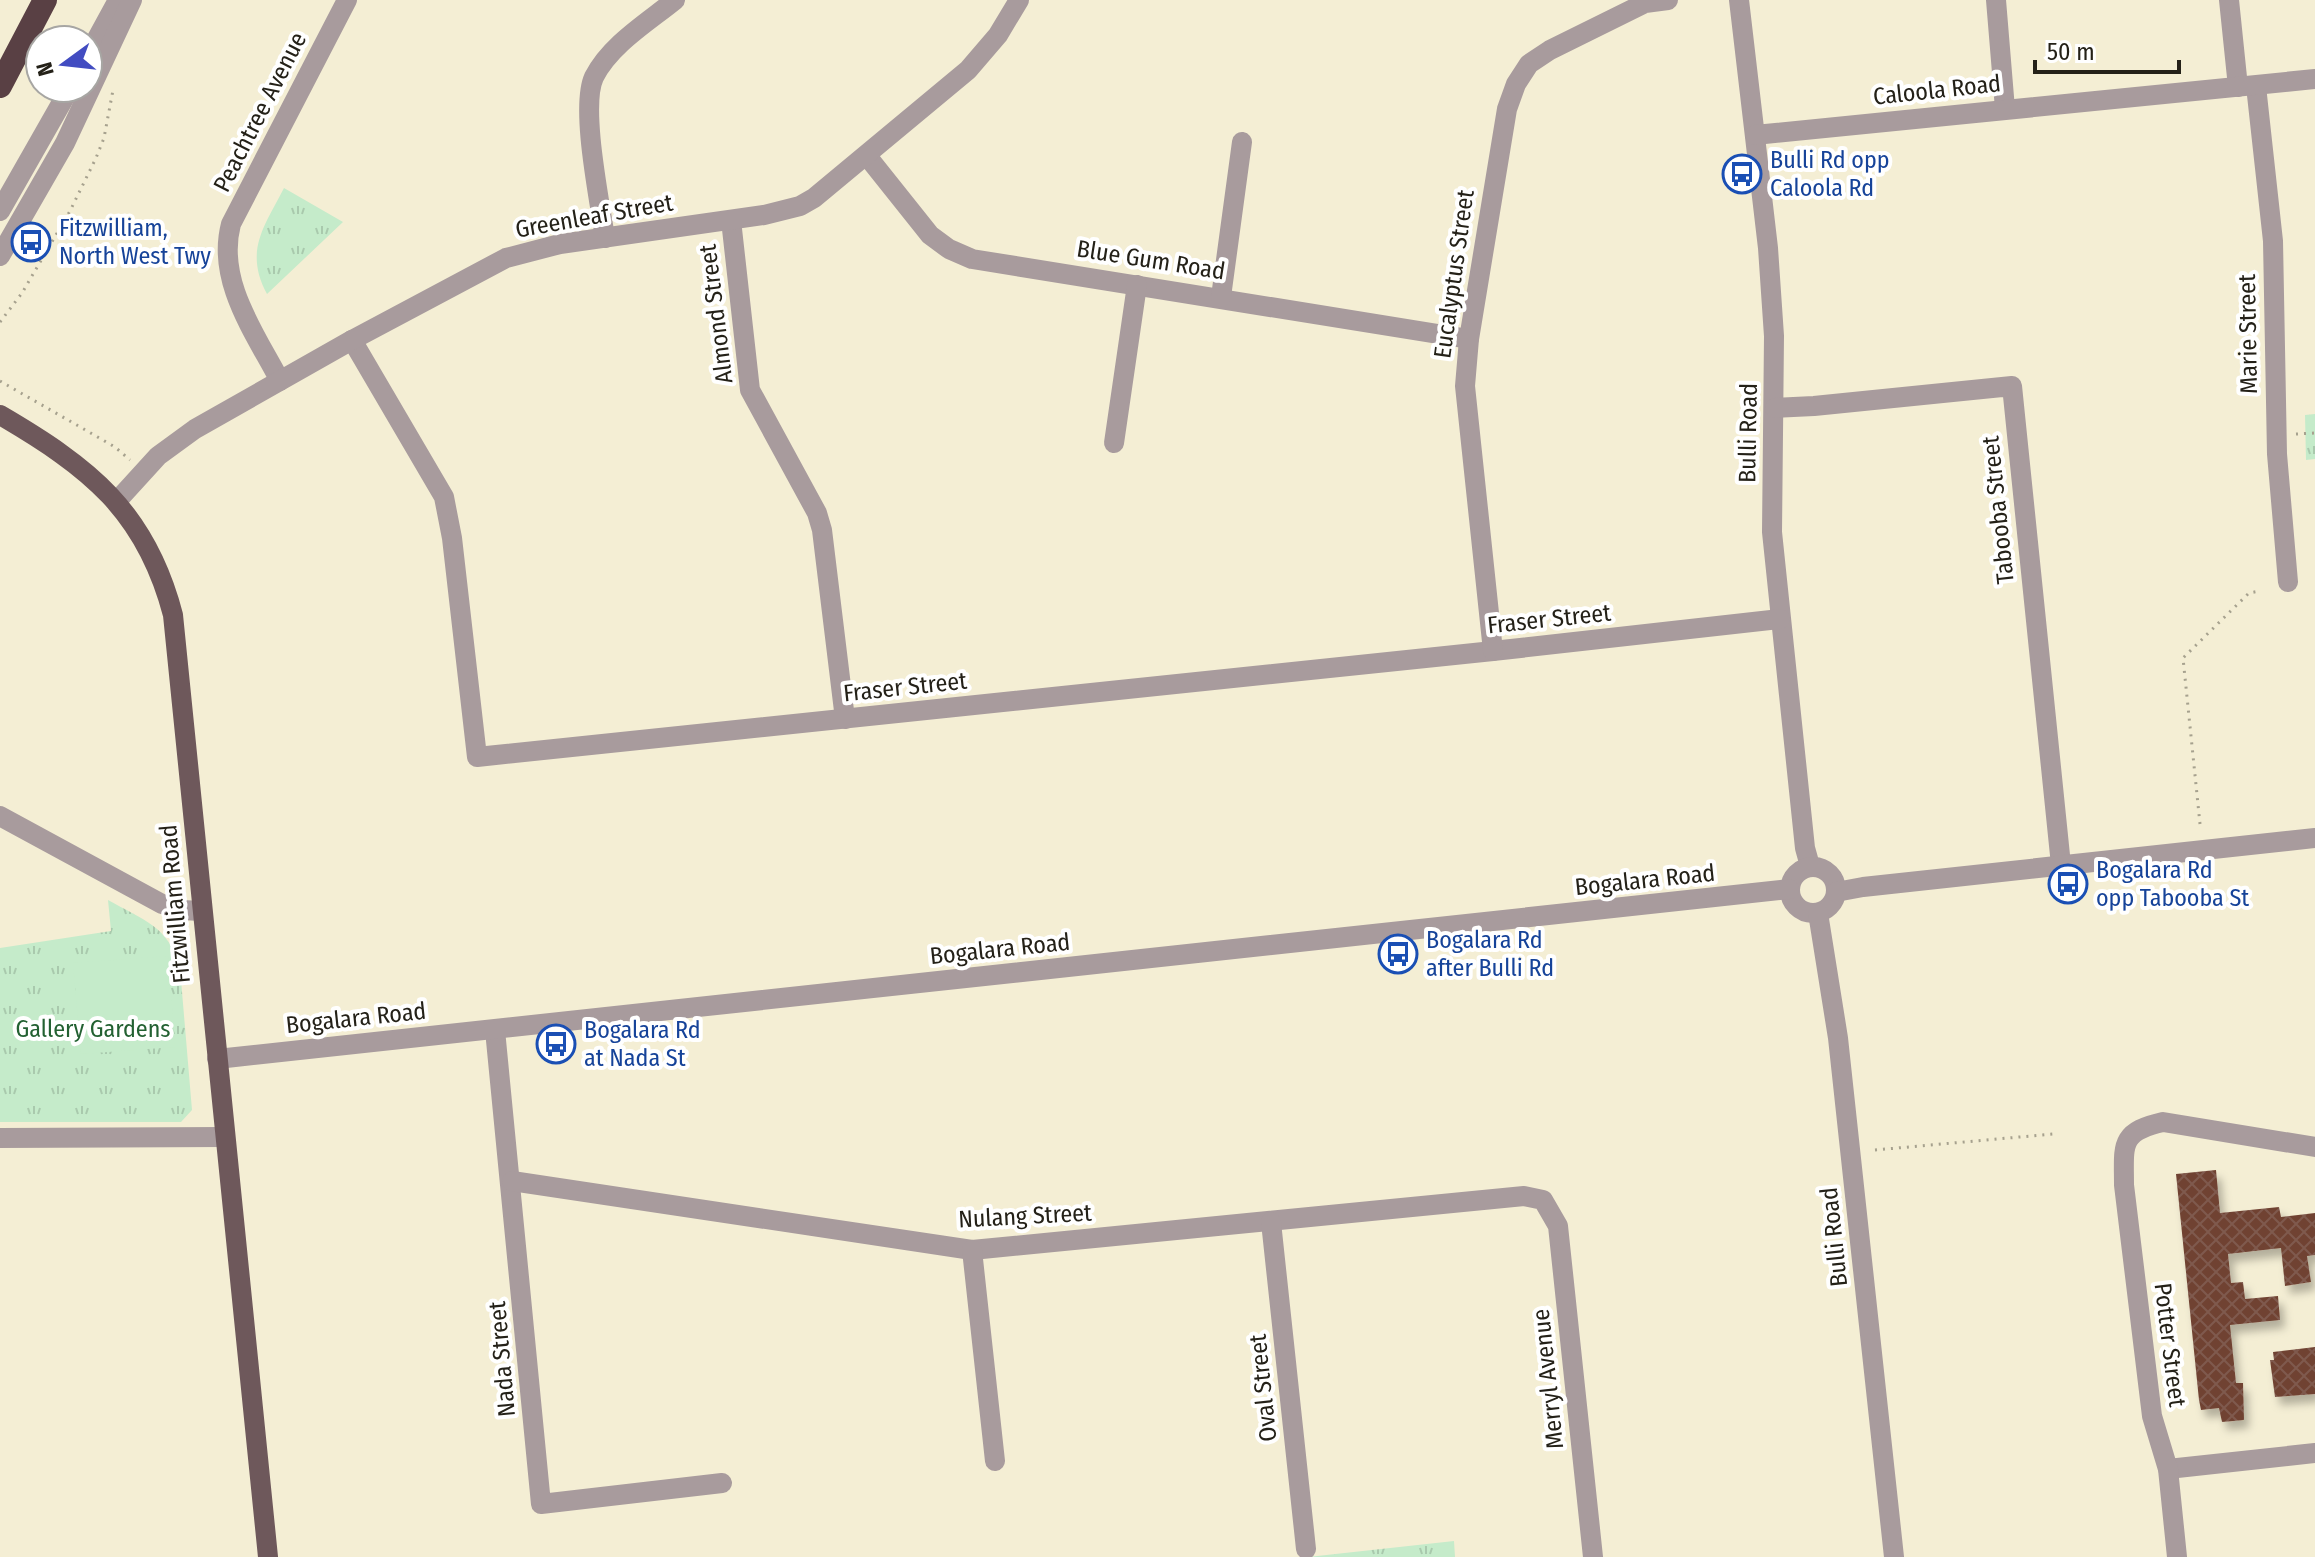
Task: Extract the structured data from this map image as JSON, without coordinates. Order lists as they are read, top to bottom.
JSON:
{
  "streets": {
    "main road": ["Fitzwilliam Road"],
    "street": [
      "Caloola Road",
      "Peachtree Avenue",
      "Greenleaf Street",
      "Blue Gum Road",
      "Eucalyptus Street",
      "Almond Street",
      "Marie Street",
      "Bulli Road",
      "Tabooba Street",
      "Fraser Street",
      "Bogalara Road",
      "Nulang Street",
      "Potter Street",
      "Nada Street",
      "Merryl Avenue",
      "Oval Street"
    ]
  },
  "crossings": [
    ["Caloola Road", "Marie Street"],
    ["Caloola Road", "Bulli Road"],
    ["Peachtree Avenue", "Greenleaf Street"],
    ["Greenleaf Street", "Blue Gum Road"],
    ["Greenleaf Street", "Almond Street"],
    ["Greenleaf Street", "Fraser Street"],
    ["Greenleaf Street", "Fitzwilliam Road"],
    ["Blue Gum Road", "Eucalyptus Street"],
    ["Eucalyptus Street", "Fraser Street"],
    ["Almond Street", "Fraser Street"],
    ["Bulli Road", "Tabooba Street"],
    ["Bulli Road", "Fraser Street"],
    ["Bulli Road", "Bogalara Road"],
    ["Bogalara Road", "Fitzwilliam Road"],
    ["Bogalara Road", "Nada Street"],
    ["Nulang Street", "Nada Street"],
    ["Nulang Street", "Merryl Avenue"],
    ["Nulang Street", "Oval Street"]
  ],
  "parks": ["Gallery Gardens"],
  "places": {
    "bus stop": [
      "Bulli Rd opp Caloola Rd",
      "Fitzwilliam, North West Twy",
      "Bogalara Rd opp Tabooba St",
      "Bogalara Rd after Bulli Rd",
      "Bogalara Rd at Nada St"
    ]
  },
  "scale_bar": "50 m",
  "north": "left"
}
